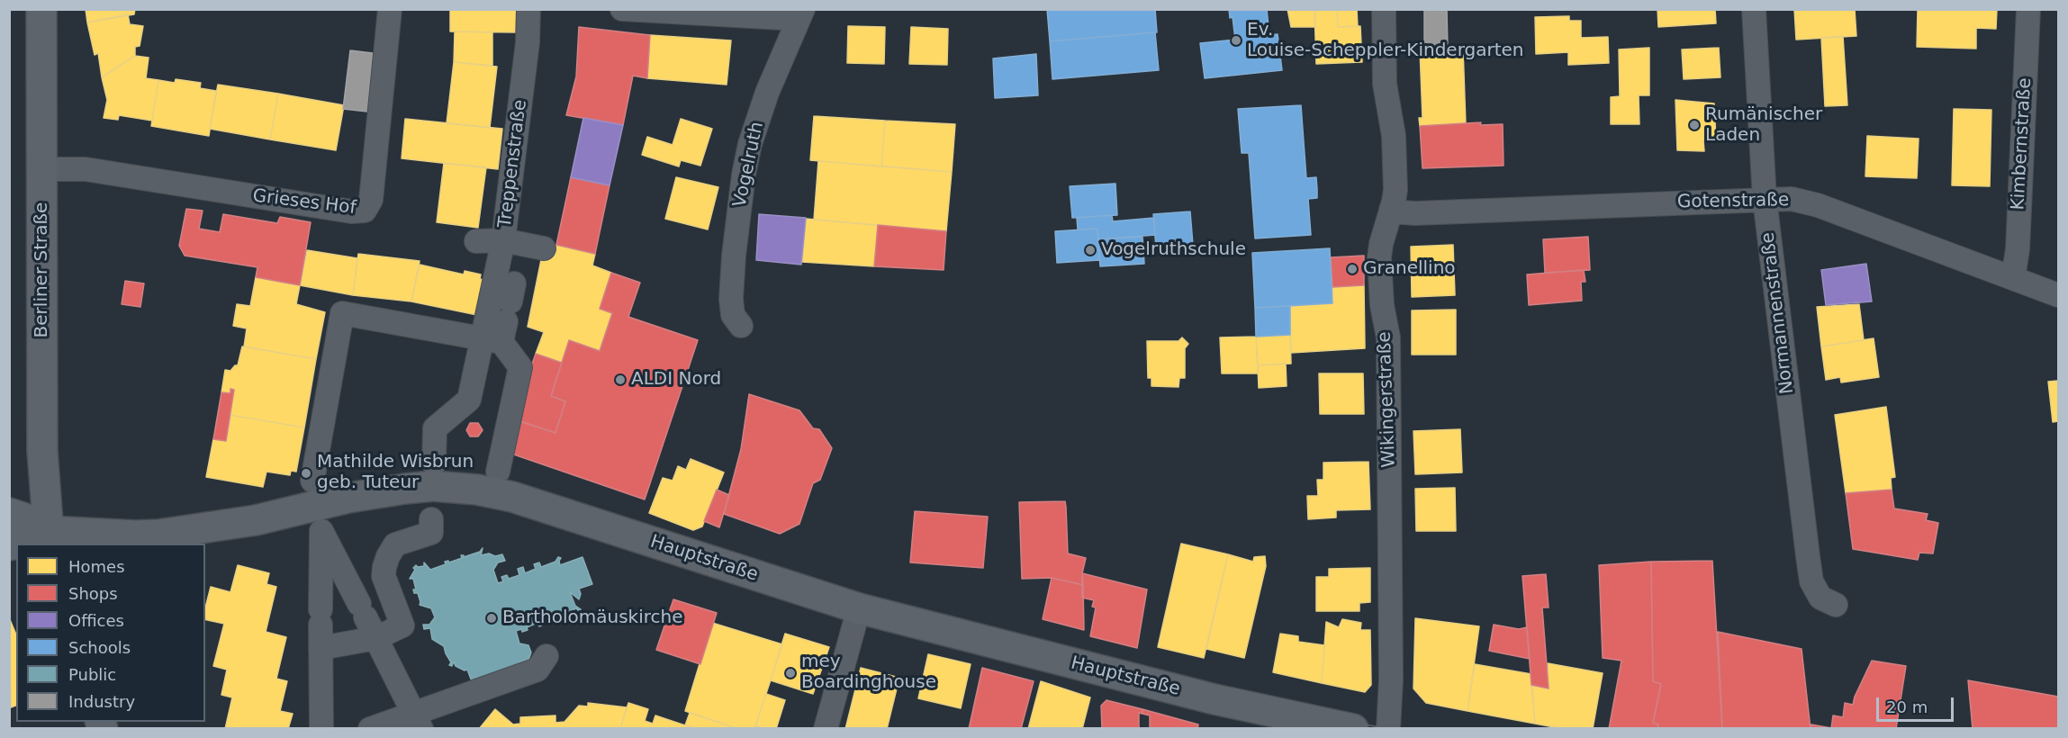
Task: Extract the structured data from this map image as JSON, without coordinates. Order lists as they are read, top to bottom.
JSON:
{
  "streets": {
    "street": [
      "Kimbernstraße",
      "Treppenstraße",
      "Vogelruth",
      "Gotenstraße",
      "Grieses Hof",
      "Berliner Straße",
      "Normannenstraße",
      "Wikingerstraße",
      "Hauptstraße"
    ]
  },
  "crossings": [
    ["Kimbernstraße", "Gotenstraße"],
    ["Gotenstraße", "Normannenstraße"],
    ["Gotenstraße", "Wikingerstraße"],
    ["Grieses Hof", "Berliner Straße"],
    ["Berliner Straße", "Hauptstraße"]
  ],
  "places": [
    "Ev. Louise-Scheppler-Kindergarten",
    "Rumänischer Laden",
    "Vogelruthschule",
    "Granellino",
    "ALDI Nord",
    "Mathilde Wisbrun geb. Tuteur",
    "Bartholomäuskirche",
    "mey Boardinghouse"
  ],
  "legend": [
    "Homes",
    "Shops",
    "Offices",
    "Schools",
    "Public",
    "Industry"
  ],
  "scale_bar": "20 m"
}
